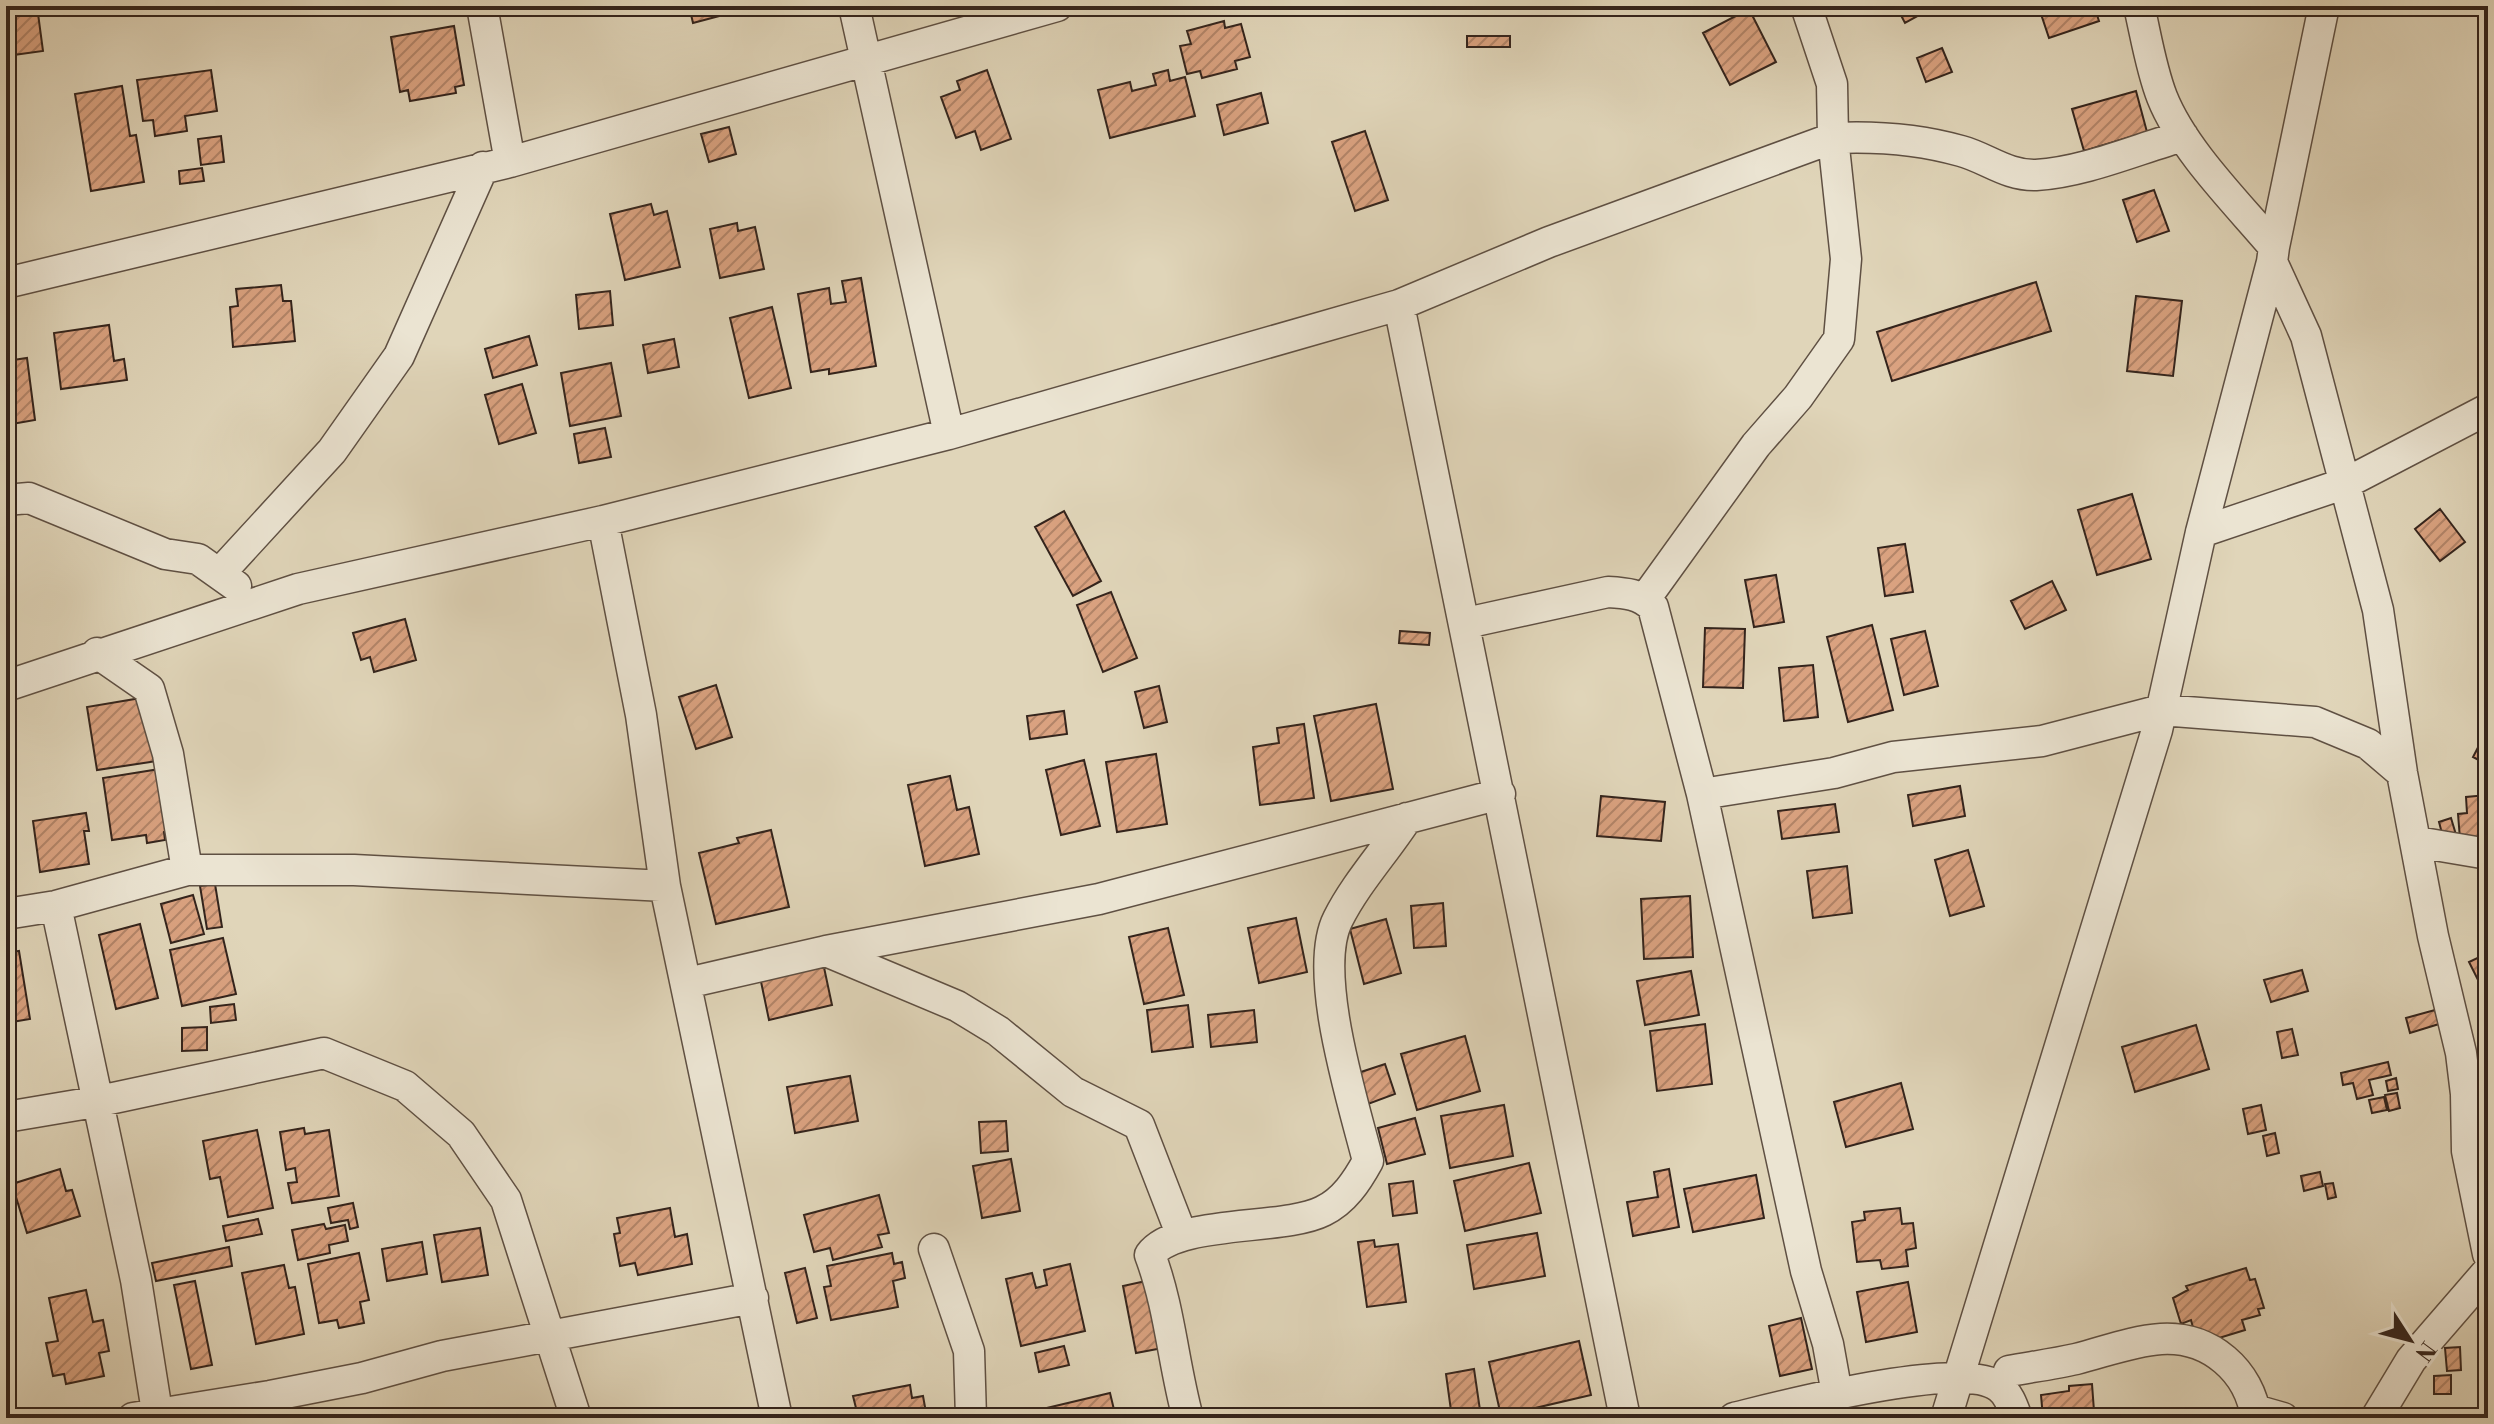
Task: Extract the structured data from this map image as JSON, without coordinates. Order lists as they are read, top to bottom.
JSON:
{
  "north": "bottom right"
}
